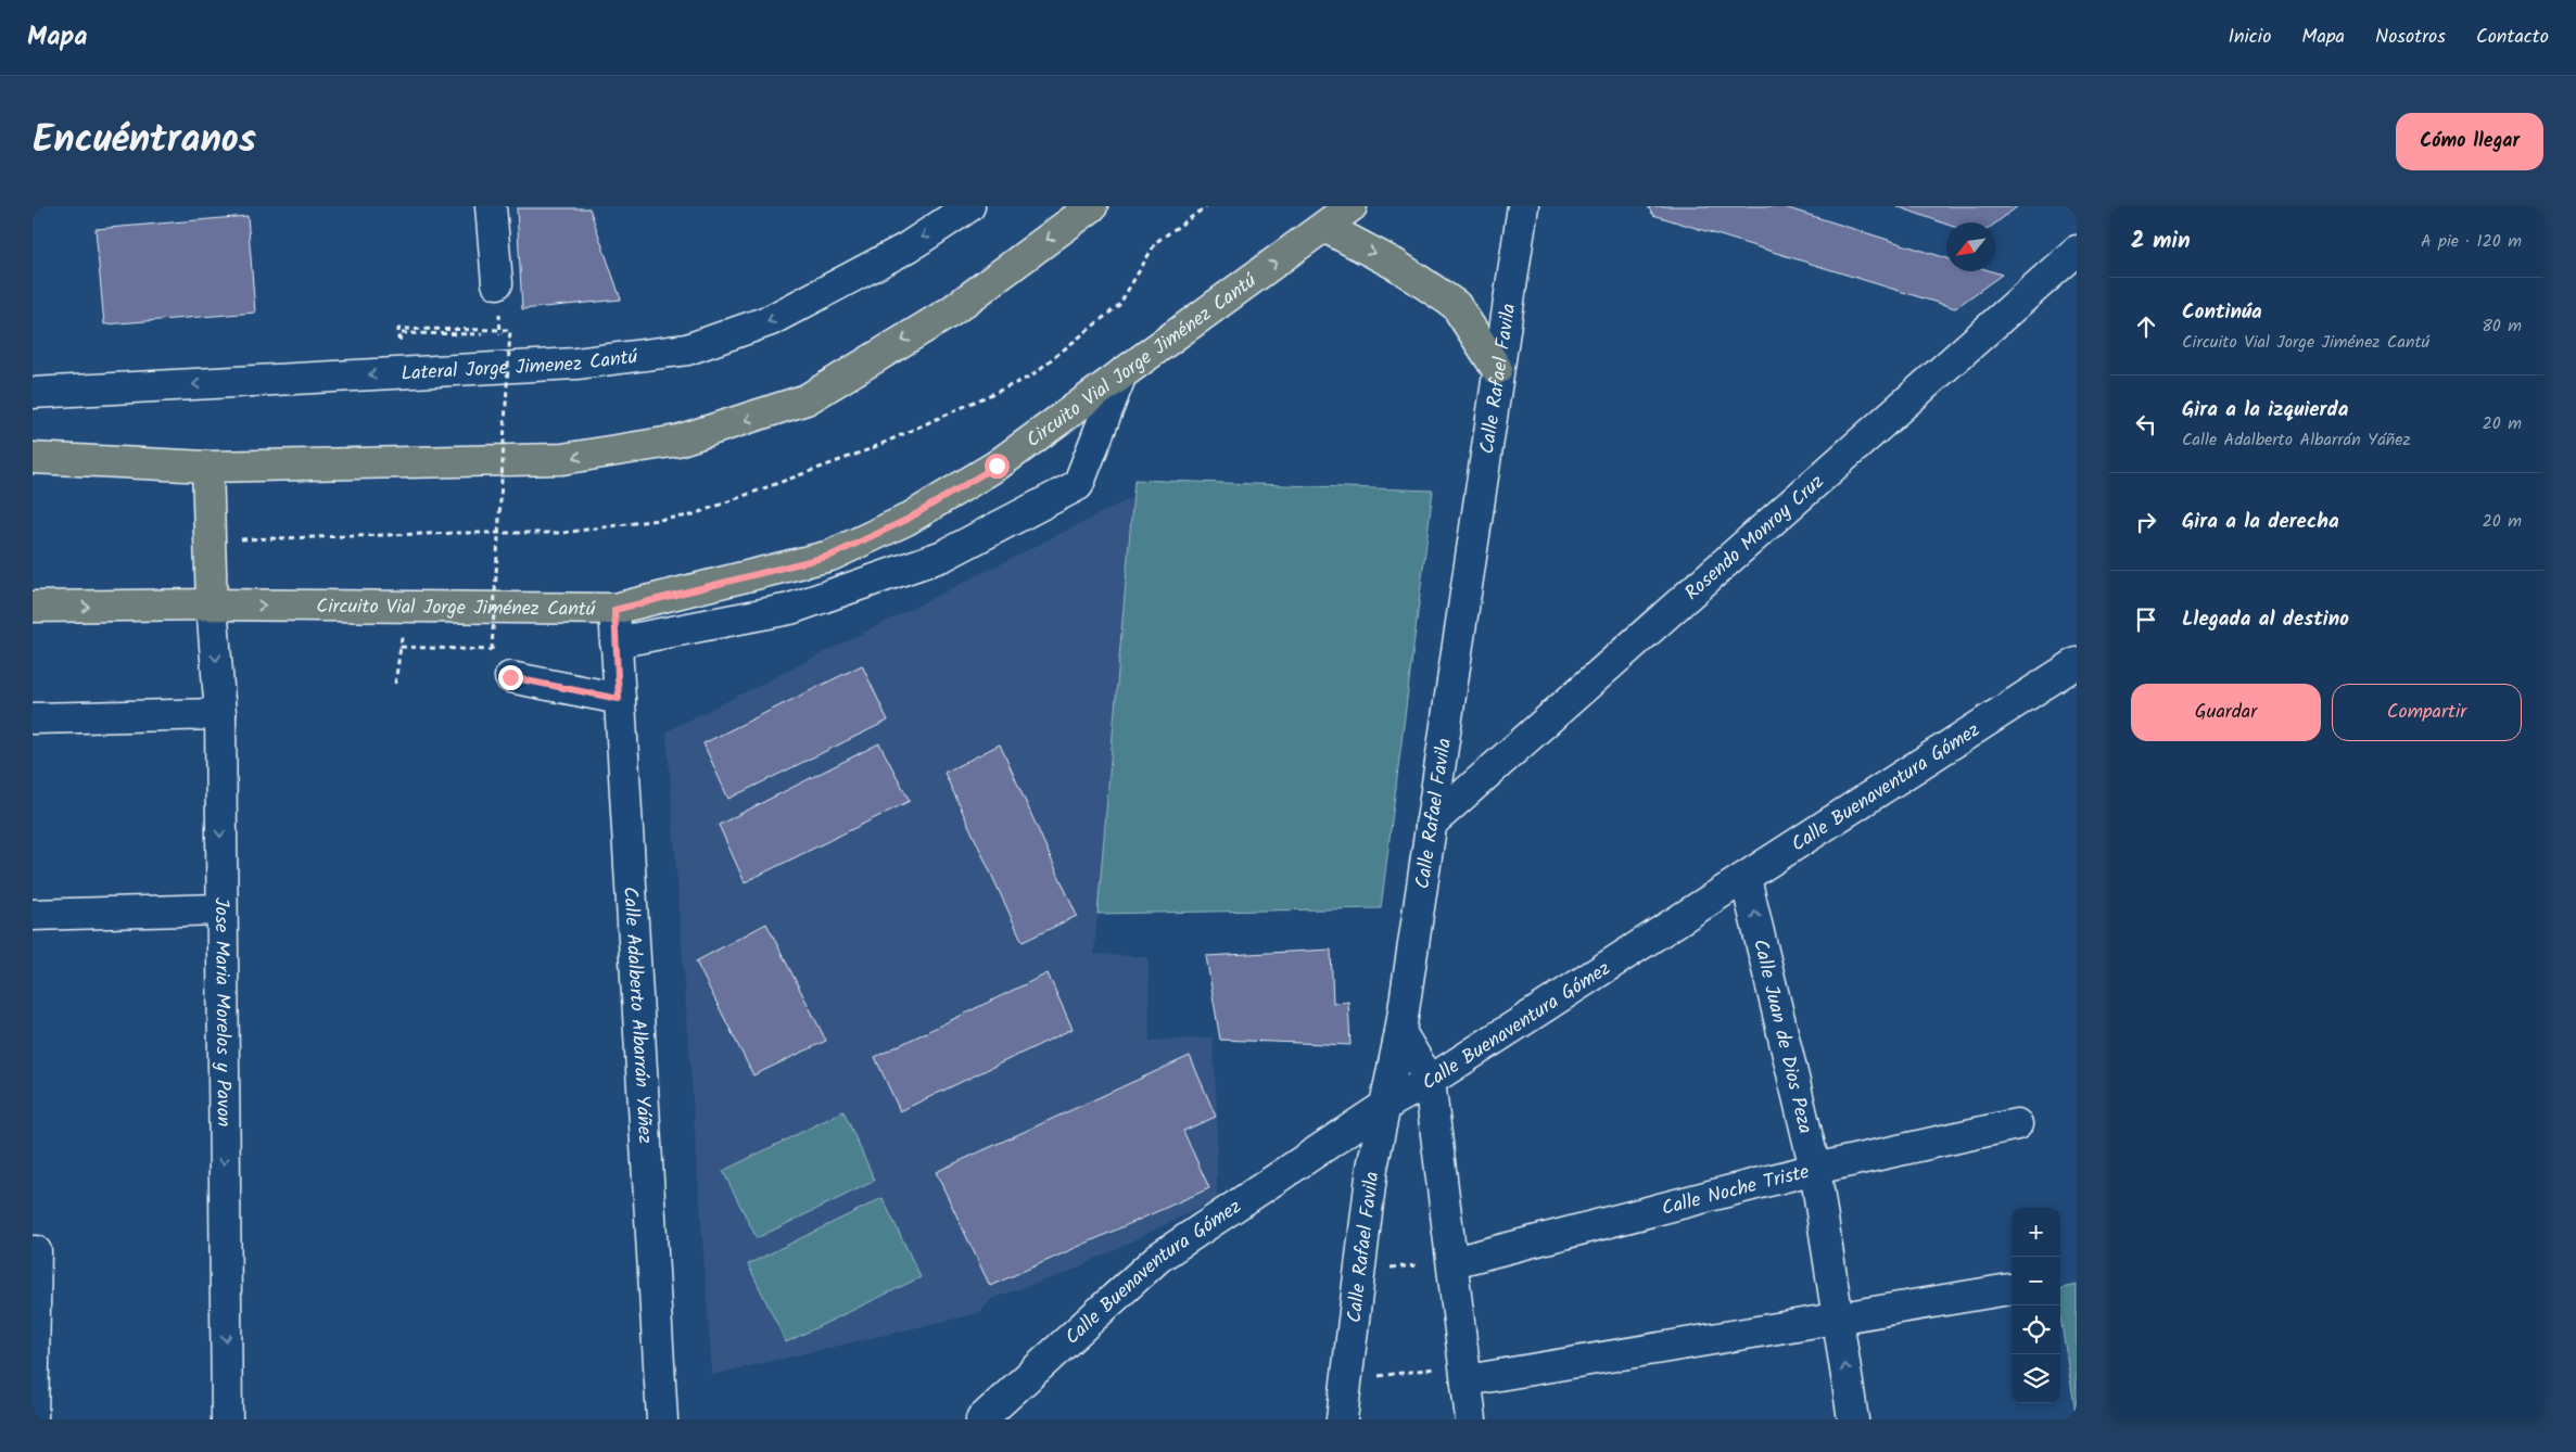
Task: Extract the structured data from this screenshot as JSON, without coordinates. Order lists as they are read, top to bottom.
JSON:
{
  "streets": {
    "main road": ["Circuito Vial Jorge Jiménez Cantú"],
    "street": [
      "Lateral Jorge Jimenez Cantú",
      "Calle Rafael Favila",
      "Rosendo Monroy Cruz",
      "Calle Buenaventura Gómez",
      "Jose Maria Morelos y Pavon",
      "Calle Adalberto Albarrán Yáñez",
      "Calle Juan de Dios Peza",
      "Calle Noche Triste"
    ]
  },
  "crossings": [
    ["Circuito Vial Jorge Jiménez Cantú", "Jose Maria Morelos y Pavon"],
    ["Circuito Vial Jorge Jiménez Cantú", "Calle Adalberto Albarrán Yáñez"],
    ["Calle Rafael Favila", "Rosendo Monroy Cruz"],
    ["Calle Rafael Favila", "Calle Buenaventura Gómez"],
    ["Calle Buenaventura Gómez", "Calle Juan de Dios Peza"],
    ["Calle Juan de Dios Peza", "Calle Noche Triste"]
  ],
  "one_way": ["Lateral Jorge Jimenez Cantú", "Jose Maria Morelos y Pavon", "Calle Juan de Dios Peza"],
  "north": "bottom left",
  "page": {
    "header": "Mapa",
    "nav": [
      "Inicio",
      "Mapa",
      "Nosotros",
      "Contacto"
    ],
    "title": "Encuéntranos",
    "buttons": [
      "Cómo llegar",
      ["Guardar", "Compartir"]
    ],
    "heading": ["2 min", "A pie · 120 m"],
    "list": [
      ["Continúa", "Circuito Vial Jorge Jiménez Cantú", "80 m"],
      ["Gira a la izquierda", "Calle Adalberto Albarrán Yáñez", "20 m"],
      ["Gira a la derecha", "20 m"],
      "Llegada al destino"
    ],
    "map_buttons": ["+", "−"]
  }
}
